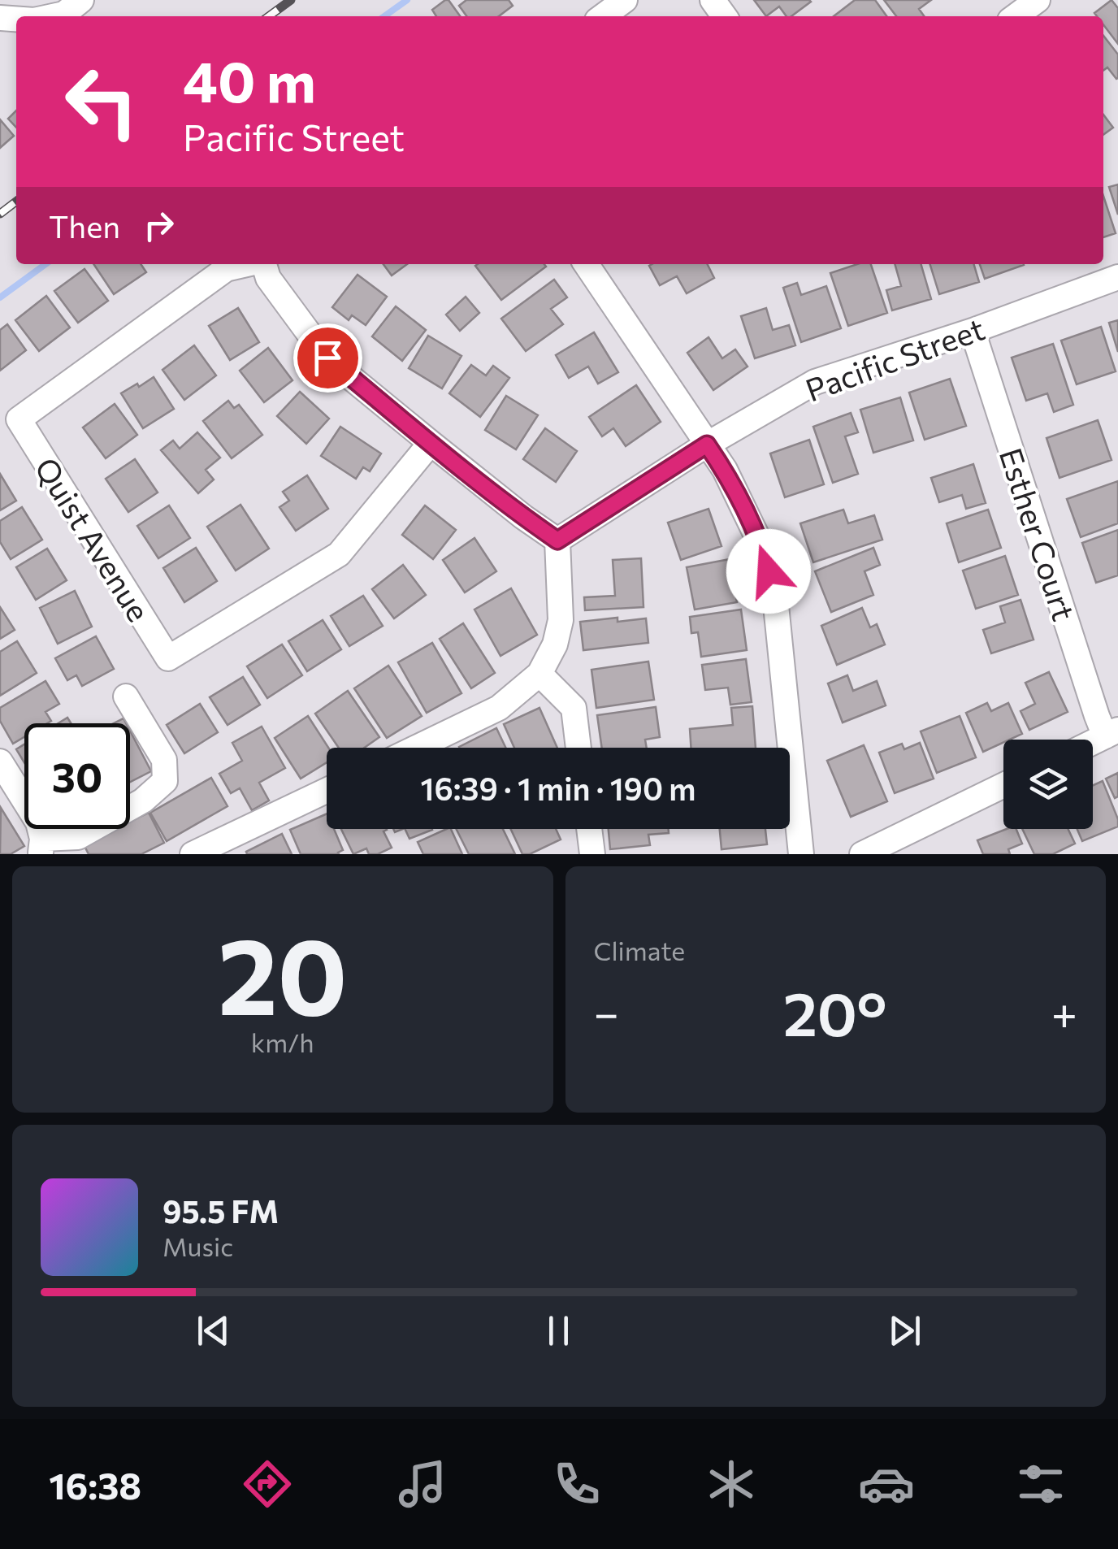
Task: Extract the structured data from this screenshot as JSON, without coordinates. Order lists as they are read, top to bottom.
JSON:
{
  "streets": {
    "street": ["Pacific Street", "Esther Court", "Quist Avenue"]
  },
  "crossings": [
    ["Pacific Street", "Esther Court"]
  ],
  "page": {
    "turn": ["40 m", "Pacific Street"],
    "then": "Then",
    "limit": "30",
    "trip": "16:39 · 1 min · 190 m",
    "tile": [
      ["20", "km/h"],
      "Climate"
    ],
    "heat": ["−", "20°", "+"],
    "song": ["95.5 FM", "Music"],
    "tabs": "16:38"
  }
}
